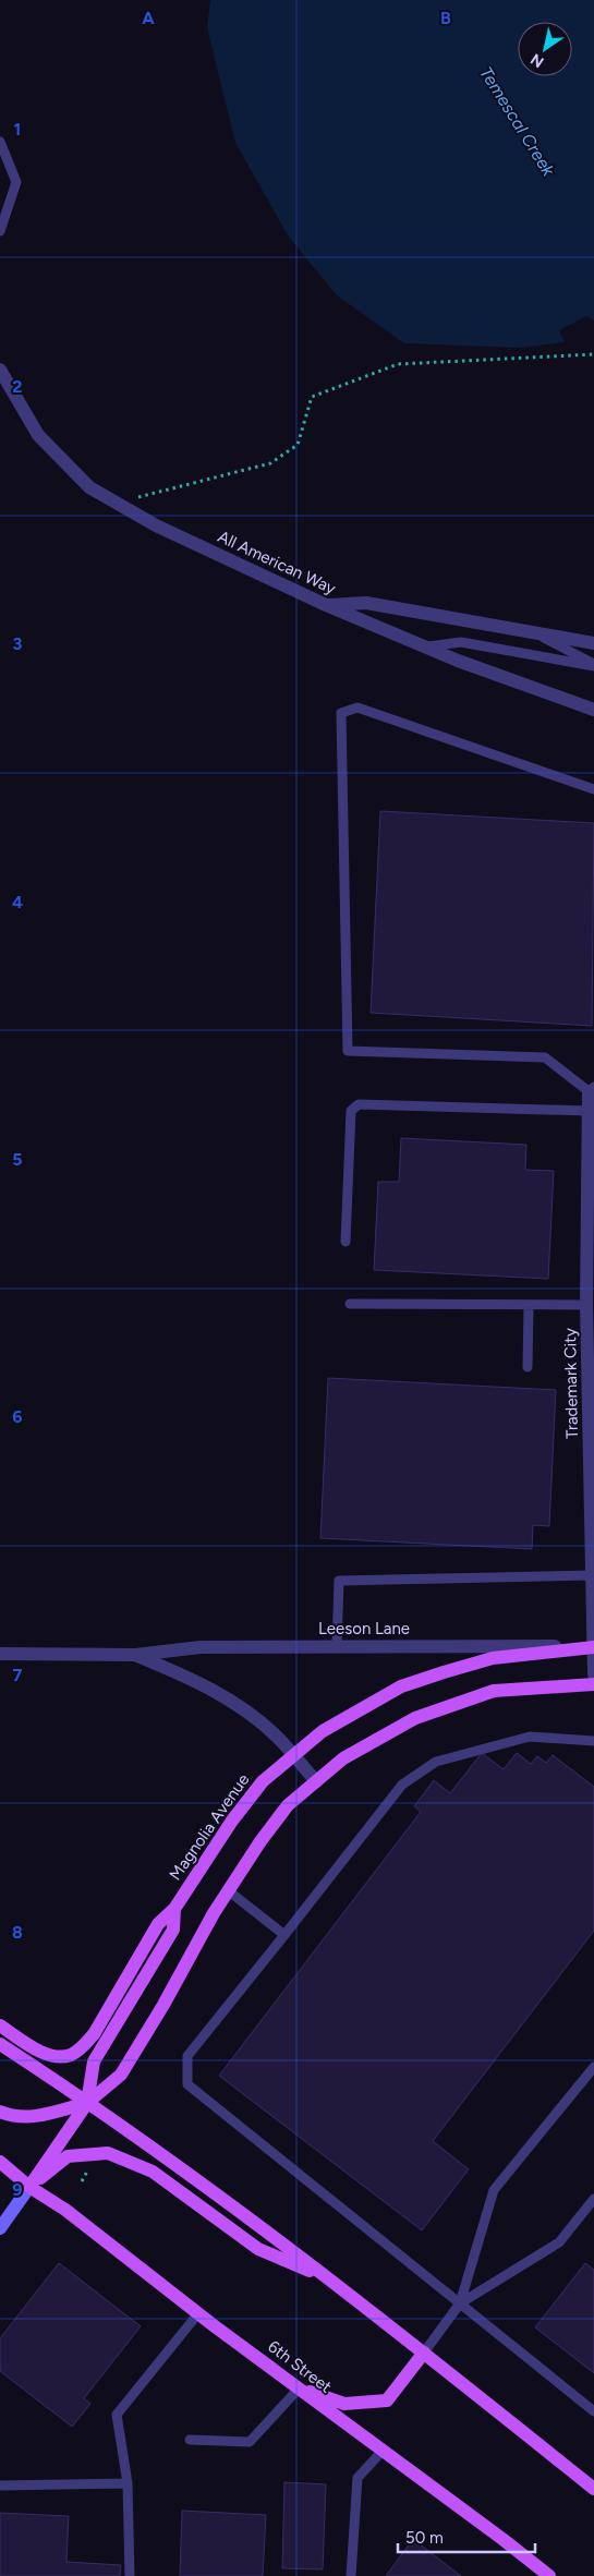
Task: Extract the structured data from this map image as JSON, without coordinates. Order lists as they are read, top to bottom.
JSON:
{
  "streets": {
    "main road": ["Magnolia Avenue", "6th Street"],
    "street": ["All American Way", "Trademark City", "Leeson Lane"]
  },
  "crossings": [
    ["Trademark City", "Leeson Lane"],
    ["Trademark City", "Magnolia Avenue"],
    ["Leeson Lane", "Magnolia Avenue"],
    ["Magnolia Avenue", "6th Street"]
  ],
  "water": ["Temescal Creek"],
  "scale_bar": "50 m",
  "north": "bottom left",
  "grid": {
    "columns": ["A", "B"],
    "rows": [
      "1",
      "2",
      "3",
      "4",
      "5",
      "6",
      "7",
      "8",
      "9"
    ]
  }
}
